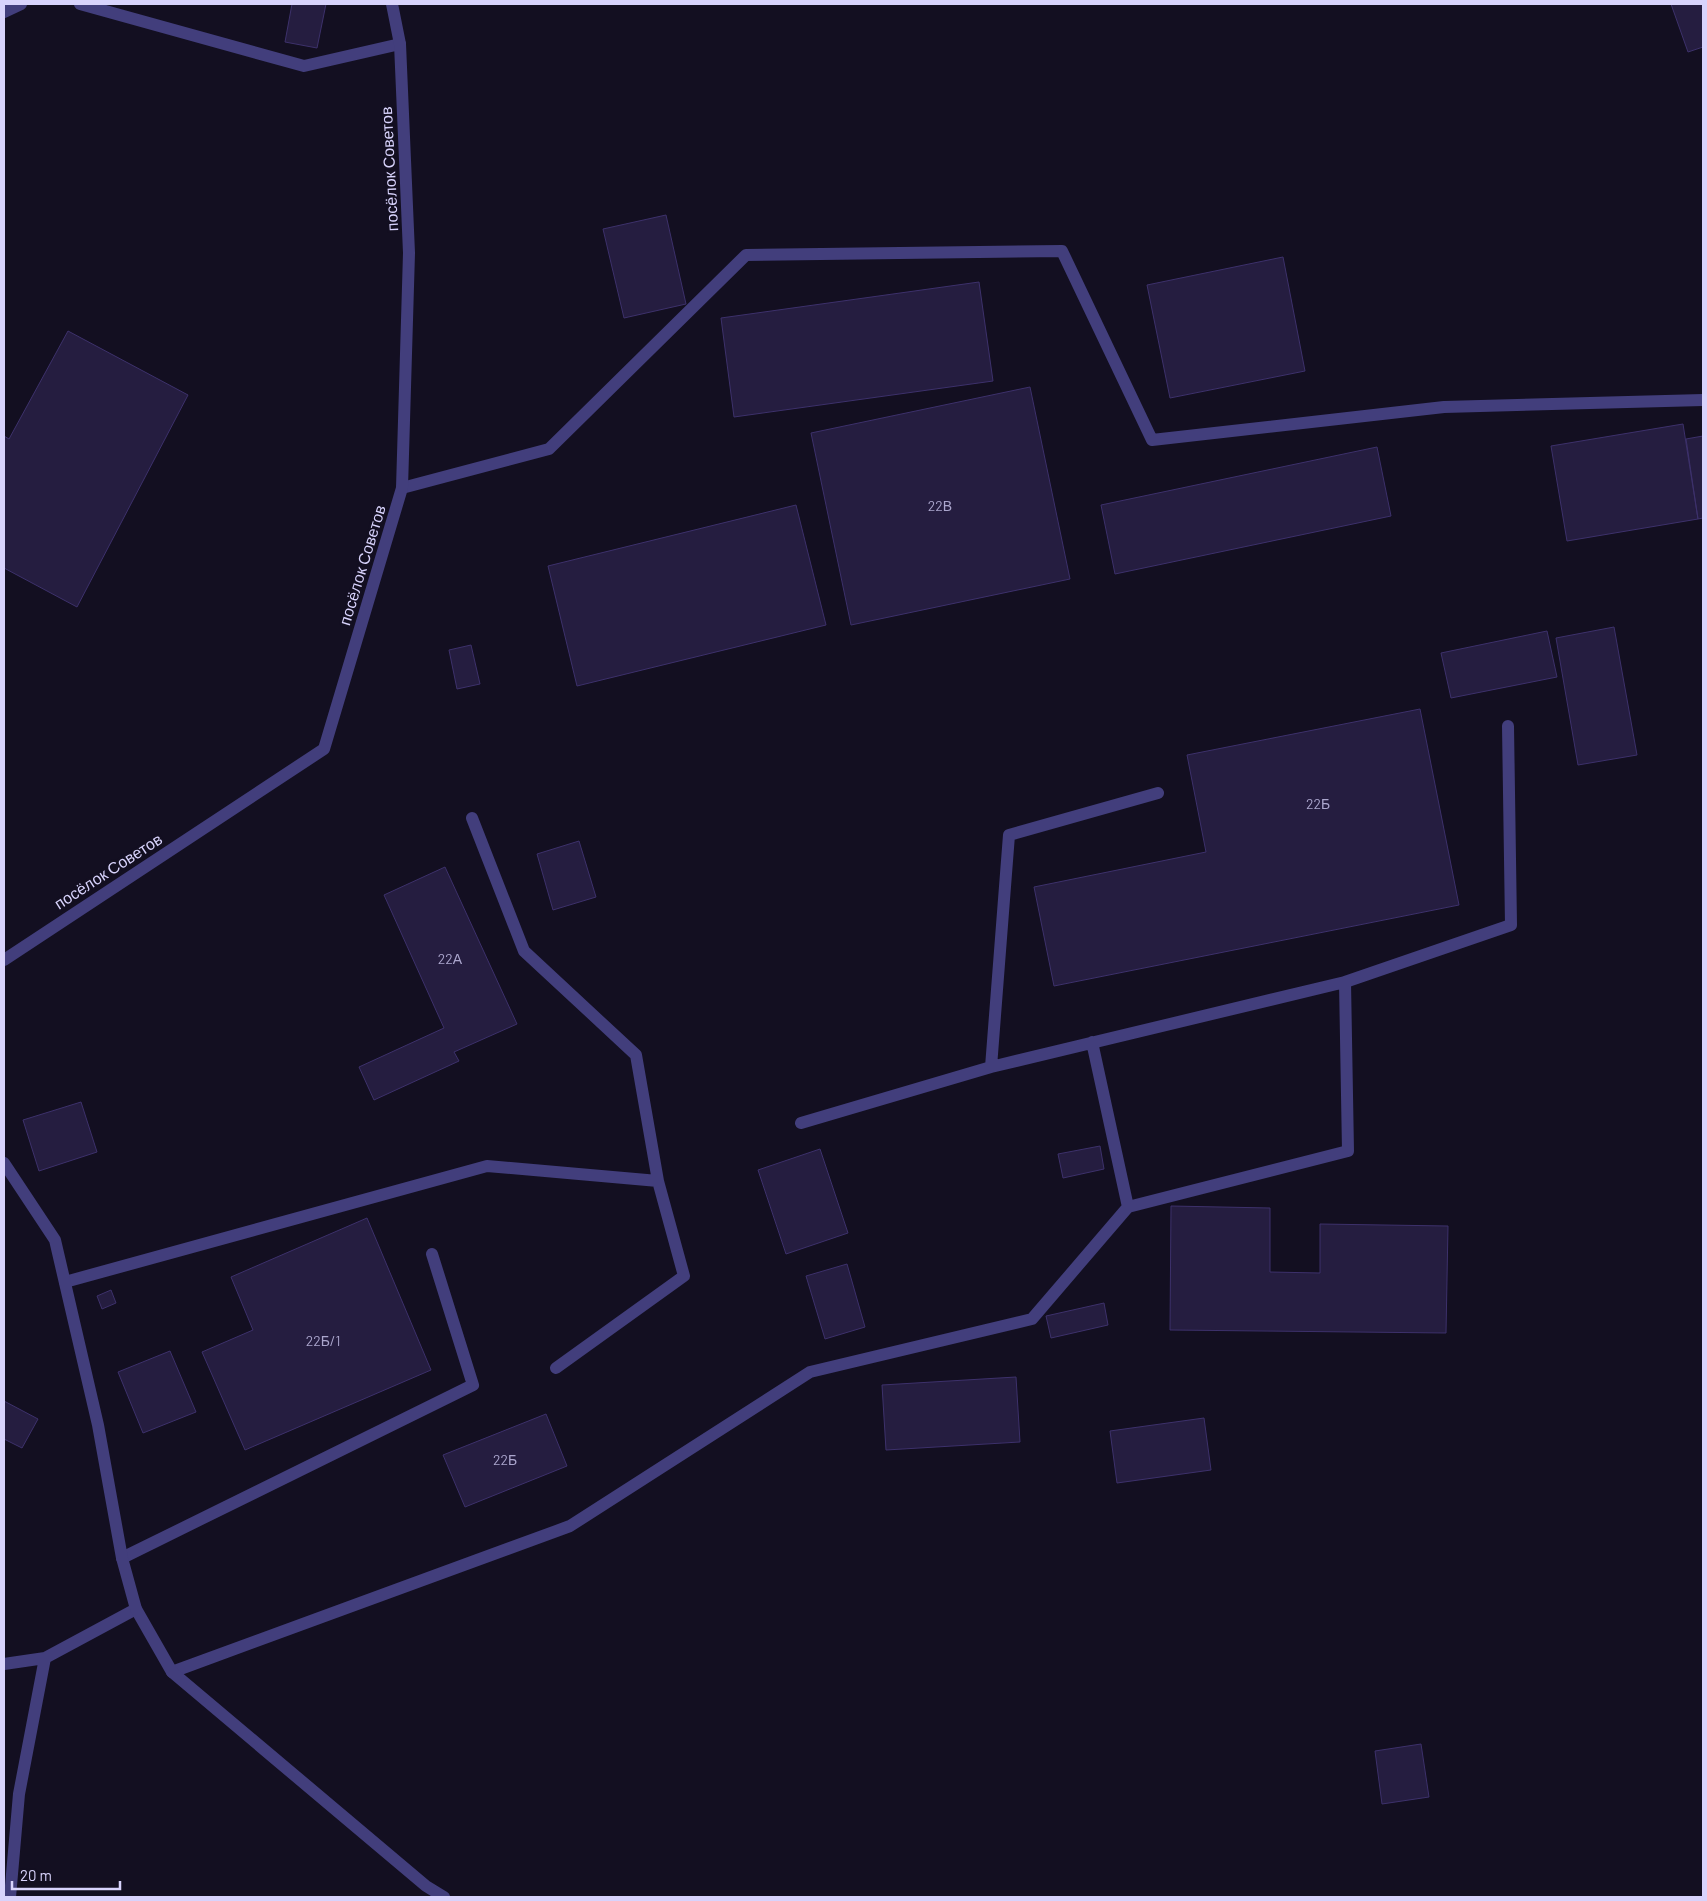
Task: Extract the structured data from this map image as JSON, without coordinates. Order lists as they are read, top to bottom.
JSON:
{
  "streets": {
    "street": ["посёлок Советов"]
  },
  "house_numbers": [
    "22В",
    "22Б",
    "22А",
    "22Б/1",
    "22Б"
  ],
  "scale_bar": "20 m"
}
